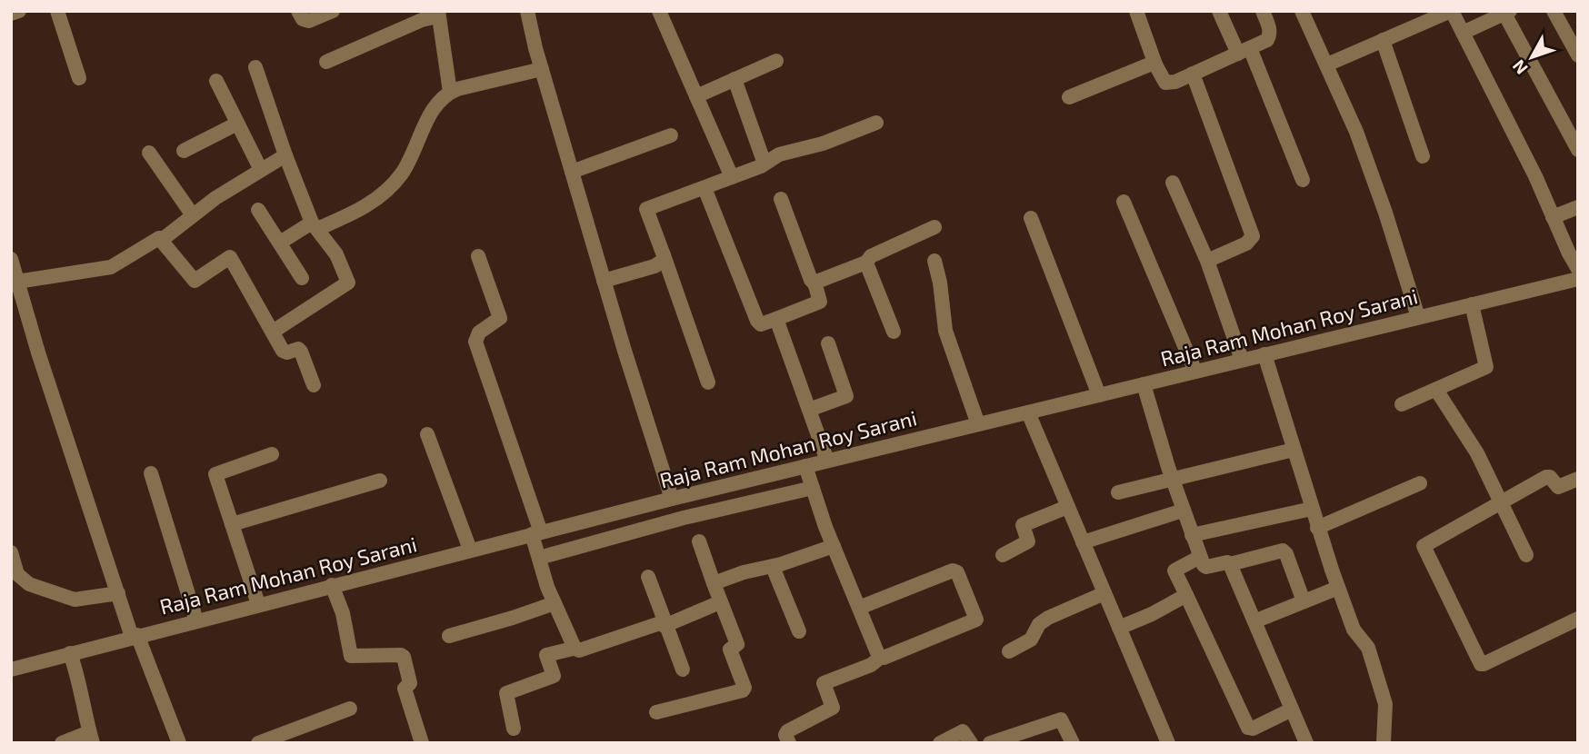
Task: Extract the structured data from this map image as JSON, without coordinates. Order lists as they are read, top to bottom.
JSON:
{
  "streets": {
    "street": ["Raja Ram Mohan Roy Sarani"]
  },
  "north": "bottom left"
}
